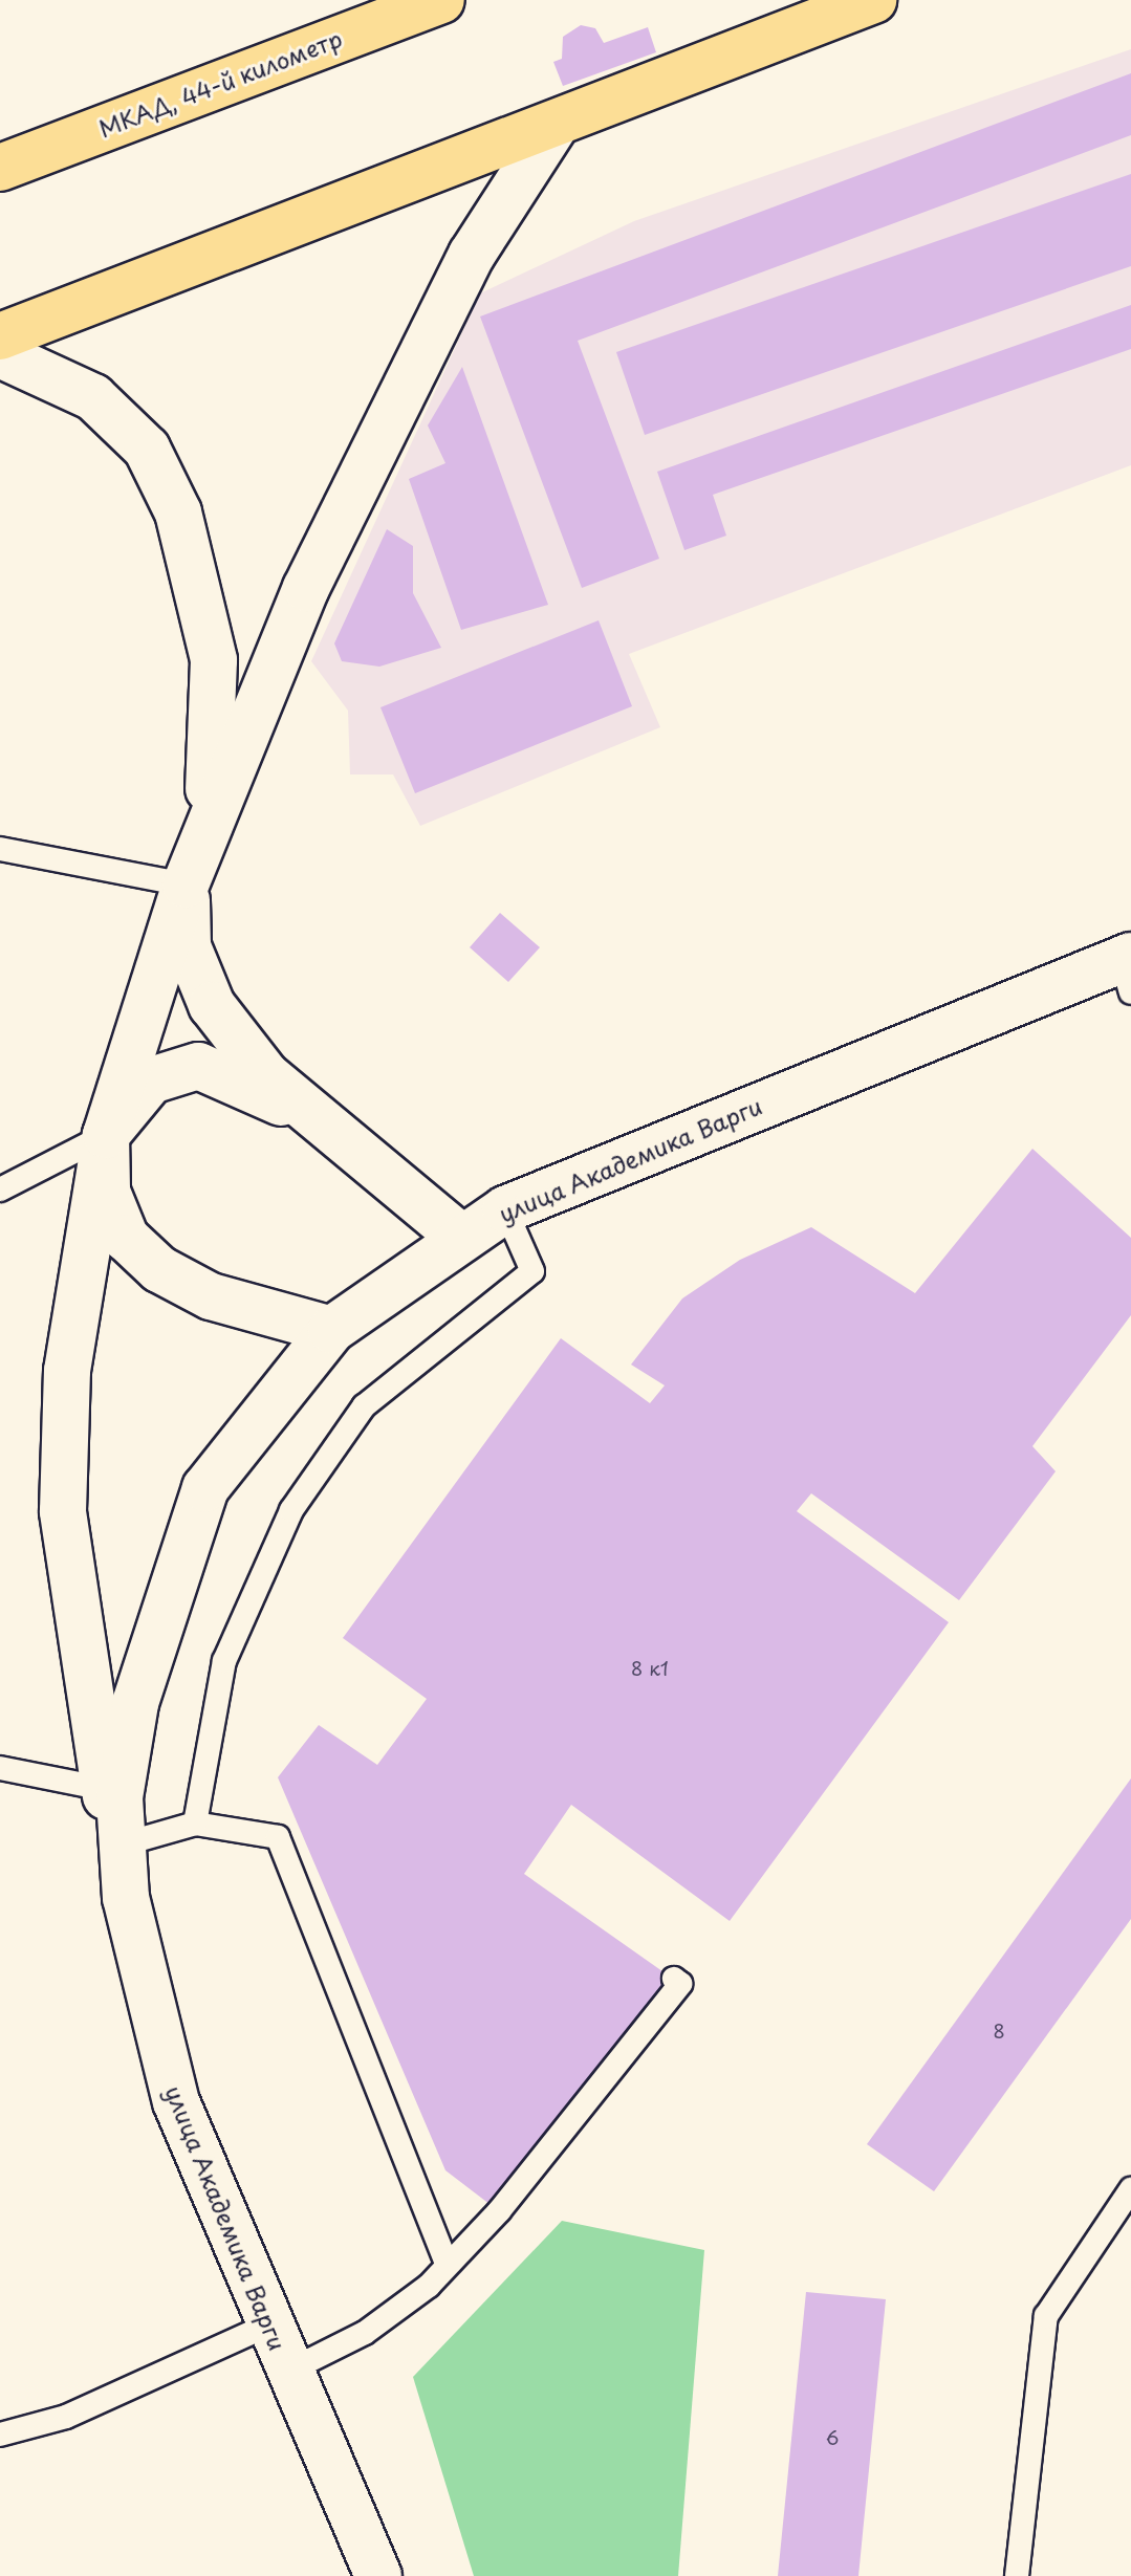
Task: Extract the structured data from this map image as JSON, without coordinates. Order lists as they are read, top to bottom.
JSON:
{
  "streets": {
    "main road": ["МКАД, 44-й километр"],
    "street": ["улица Академика Варги"]
  },
  "house_numbers": ["8 к1", "8", "6"]
}
